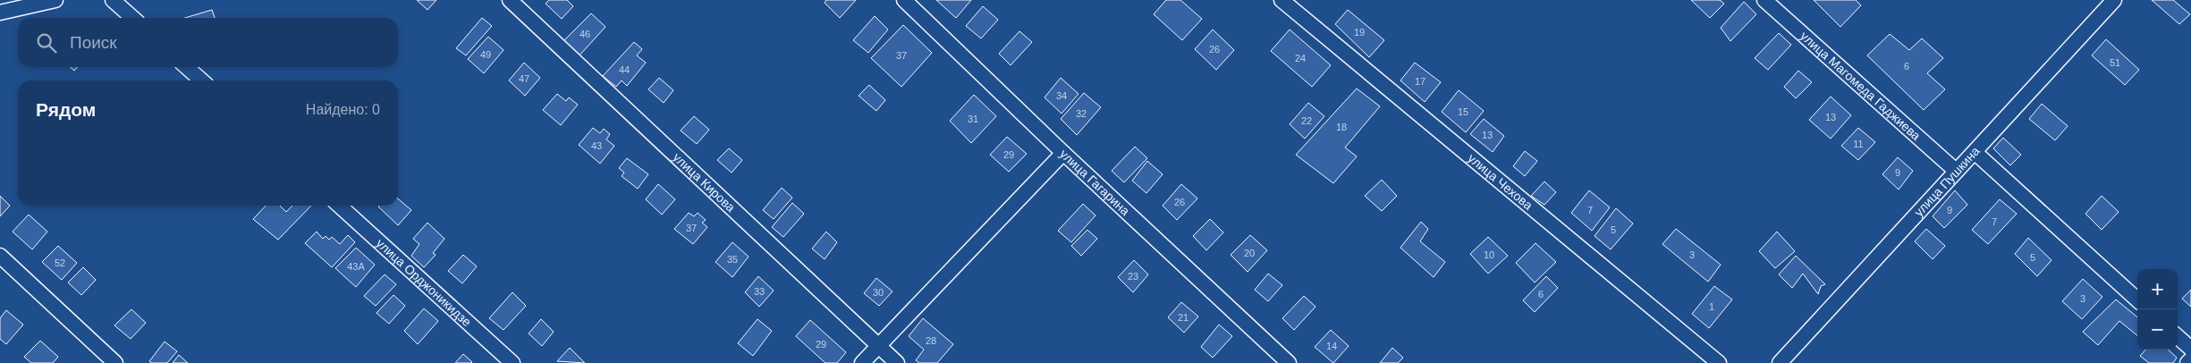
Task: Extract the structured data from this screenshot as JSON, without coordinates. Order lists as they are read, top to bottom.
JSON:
{
  "streets": {
    "street": [
      "улица Магомеда Гаджиева",
      "улица Кирова",
      "улица Чехова",
      "улица Пушкина",
      "улица Гагарина",
      "улица Орджоникидзе"
    ]
  },
  "crossings": [
    ["улица Магомеда Гаджиева", "улица Пушкина"]
  ],
  "house_numbers": [
    "19",
    "46",
    "26",
    "49",
    "37",
    "24",
    "51",
    "6",
    "44",
    "47",
    "17",
    "34",
    "15",
    "32",
    "13",
    "31",
    "22",
    "18",
    "13",
    "11",
    "43",
    "29",
    "9",
    "26",
    "7",
    "9",
    "7",
    "37",
    "5",
    "20",
    "10",
    "3",
    "5",
    "35",
    "52",
    "43А",
    "23",
    "33",
    "30",
    "6",
    "3",
    "1",
    "21",
    "28",
    "29",
    "14"
  ],
  "page": {
    "search": "Поиск",
    "heading": ["Рядом", "Найдено: 0"],
    "map_buttons": ["+", "−"]
  }
}
